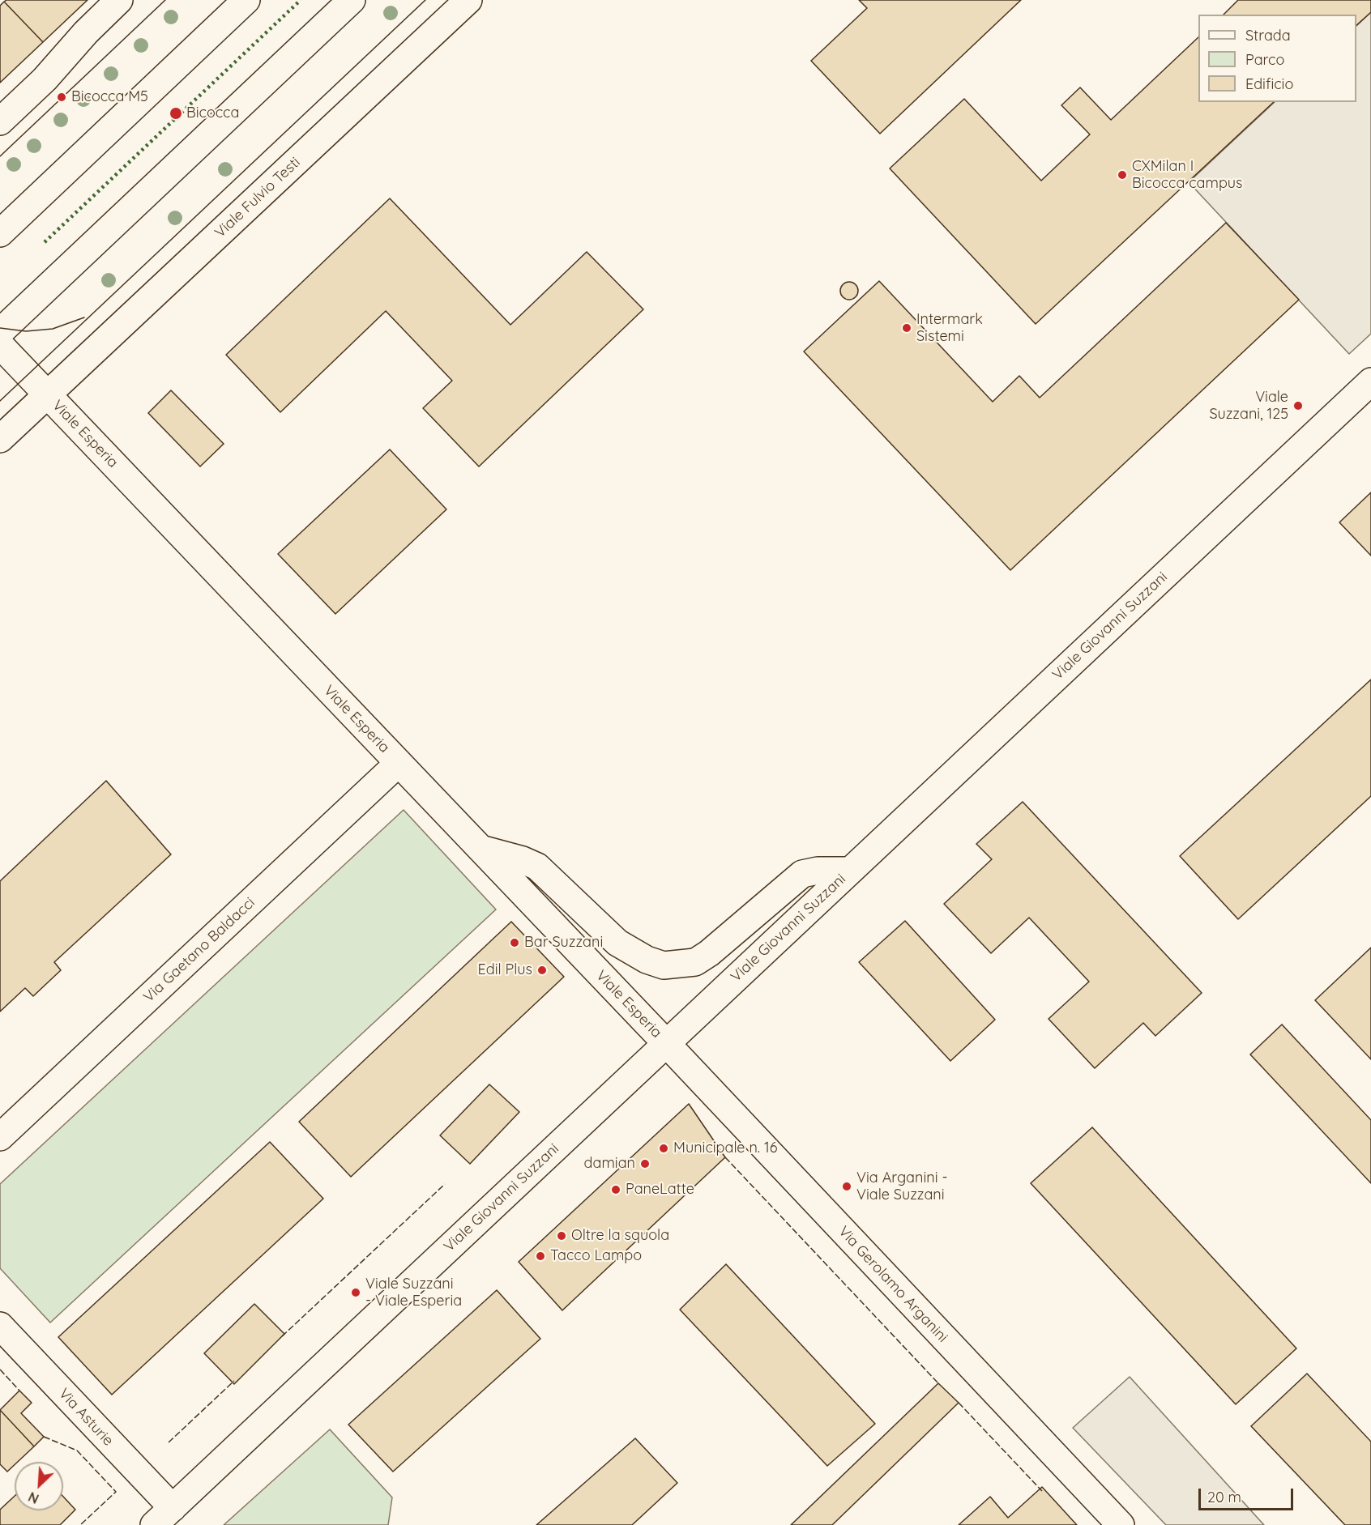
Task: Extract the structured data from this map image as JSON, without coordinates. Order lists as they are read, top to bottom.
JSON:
{
  "streets": {
    "street": [
      "Viale Fulvio Testi",
      "Viale Esperia",
      "Viale Giovanni Suzzani",
      "Via Gaetano Baldacci",
      "Via Gerolamo Arganini",
      "Via Asturie"
    ]
  },
  "crossings": [
    ["Viale Fulvio Testi", "Viale Esperia"],
    ["Viale Esperia", "Viale Giovanni Suzzani"],
    ["Viale Esperia", "Via Gaetano Baldacci"],
    ["Viale Esperia", "Via Gerolamo Arganini"],
    ["Viale Giovanni Suzzani", "Via Gerolamo Arganini"],
    ["Viale Giovanni Suzzani", "Via Asturie"]
  ],
  "places": [
    "Bicocca M5",
    "Bicocca",
    "CXMilan I Bicocca campus",
    "Intermark Sistemi",
    "Viale Suzzani, 125",
    "Bar Suzzani",
    "Edil Plus",
    "Municipale n. 16",
    "damian",
    "Via Arganini - Viale Suzzani",
    "PaneLatte",
    "Oltre la squola",
    "Tacco Lampo",
    "Viale Suzzani - Viale Esperia"
  ],
  "legend": ["Strada", "Parco", "Edificio"],
  "scale_bar": "20 m",
  "north": "bottom left"
}
